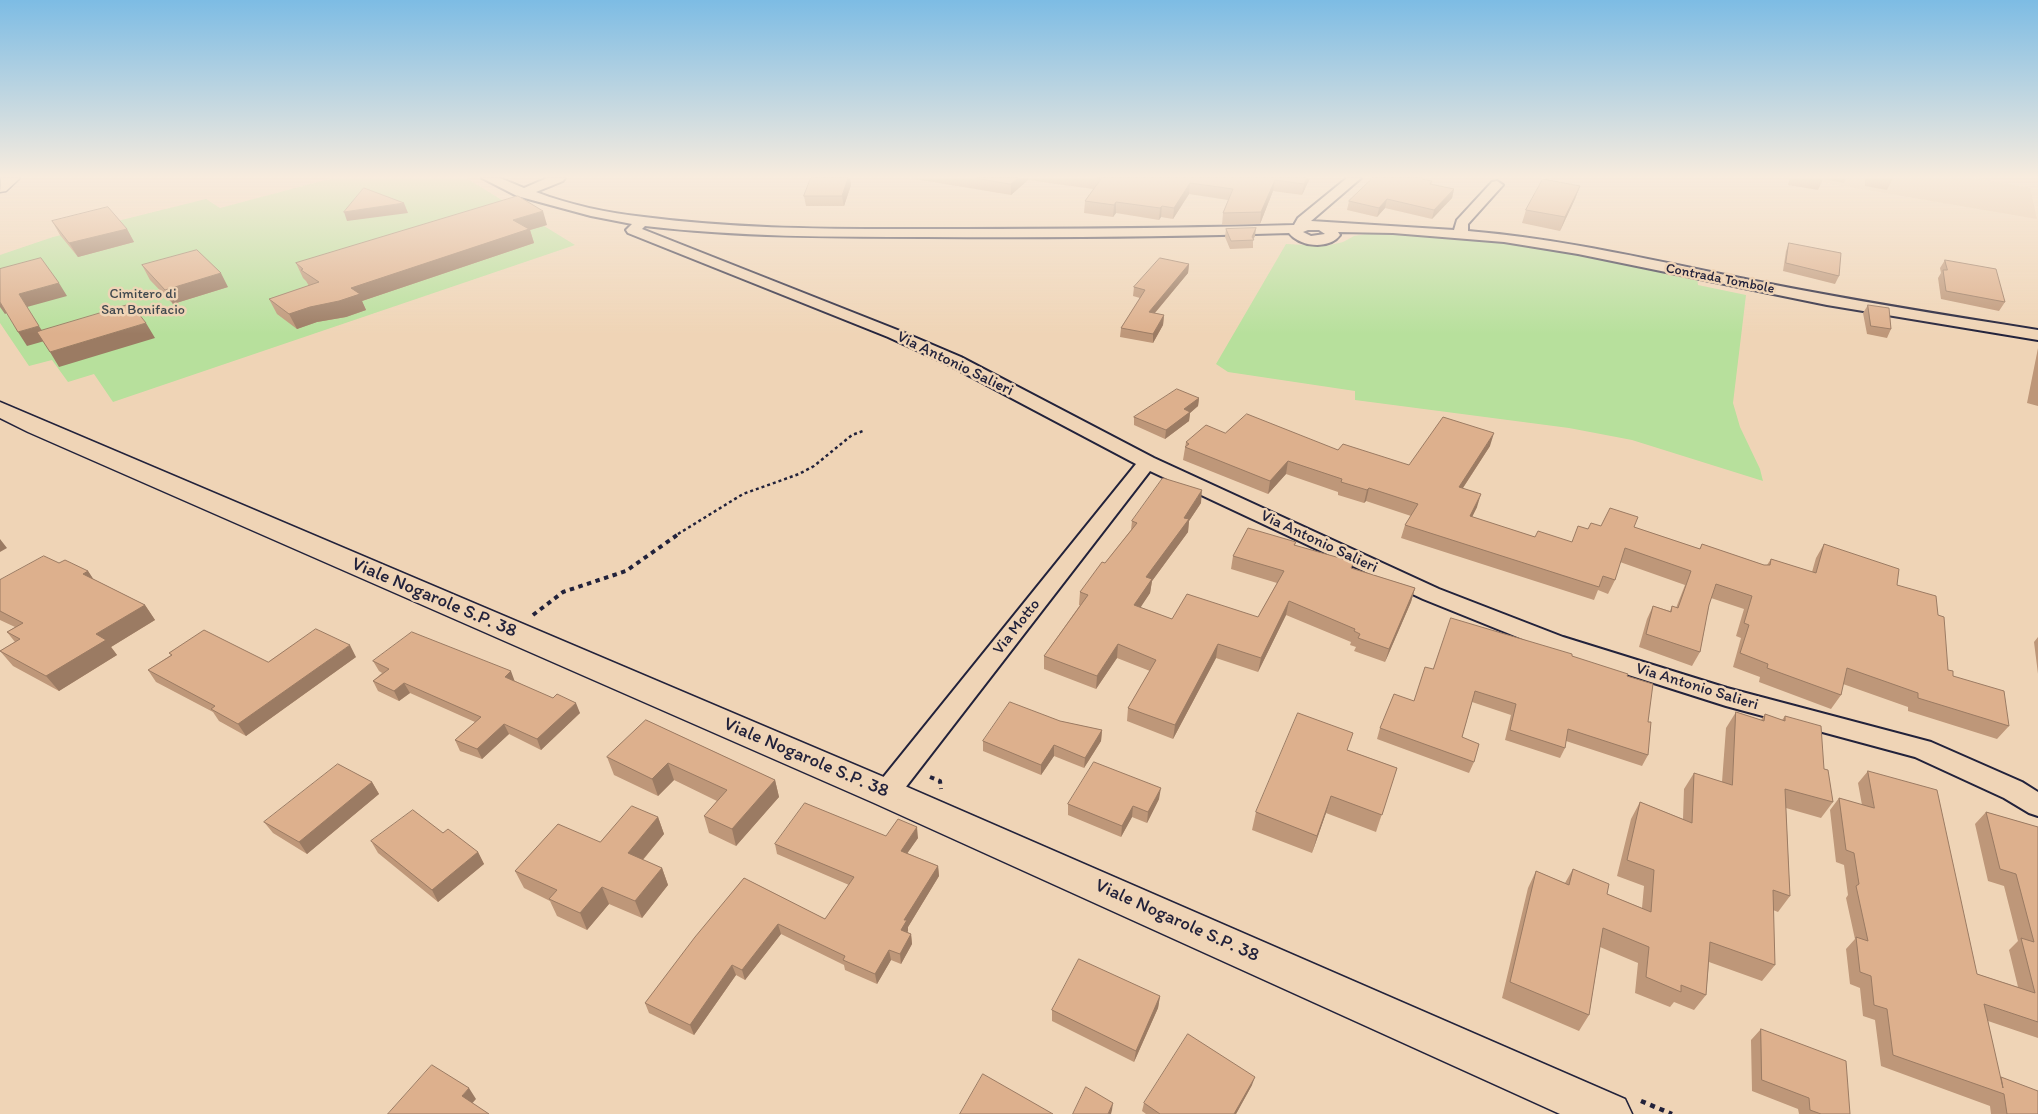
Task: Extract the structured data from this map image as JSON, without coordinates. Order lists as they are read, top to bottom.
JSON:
{
  "streets": {
    "street": [
      "Contrada Tombole",
      "Via Antonio Salieri",
      "Viale Nogarole S.P. 38",
      "Via Motto"
    ]
  },
  "crossings": [
    ["Via Antonio Salieri", "Via Motto"],
    ["Viale Nogarole S.P. 38", "Via Motto"]
  ],
  "parks": ["Cimitero di San Bonifacio"]
}
